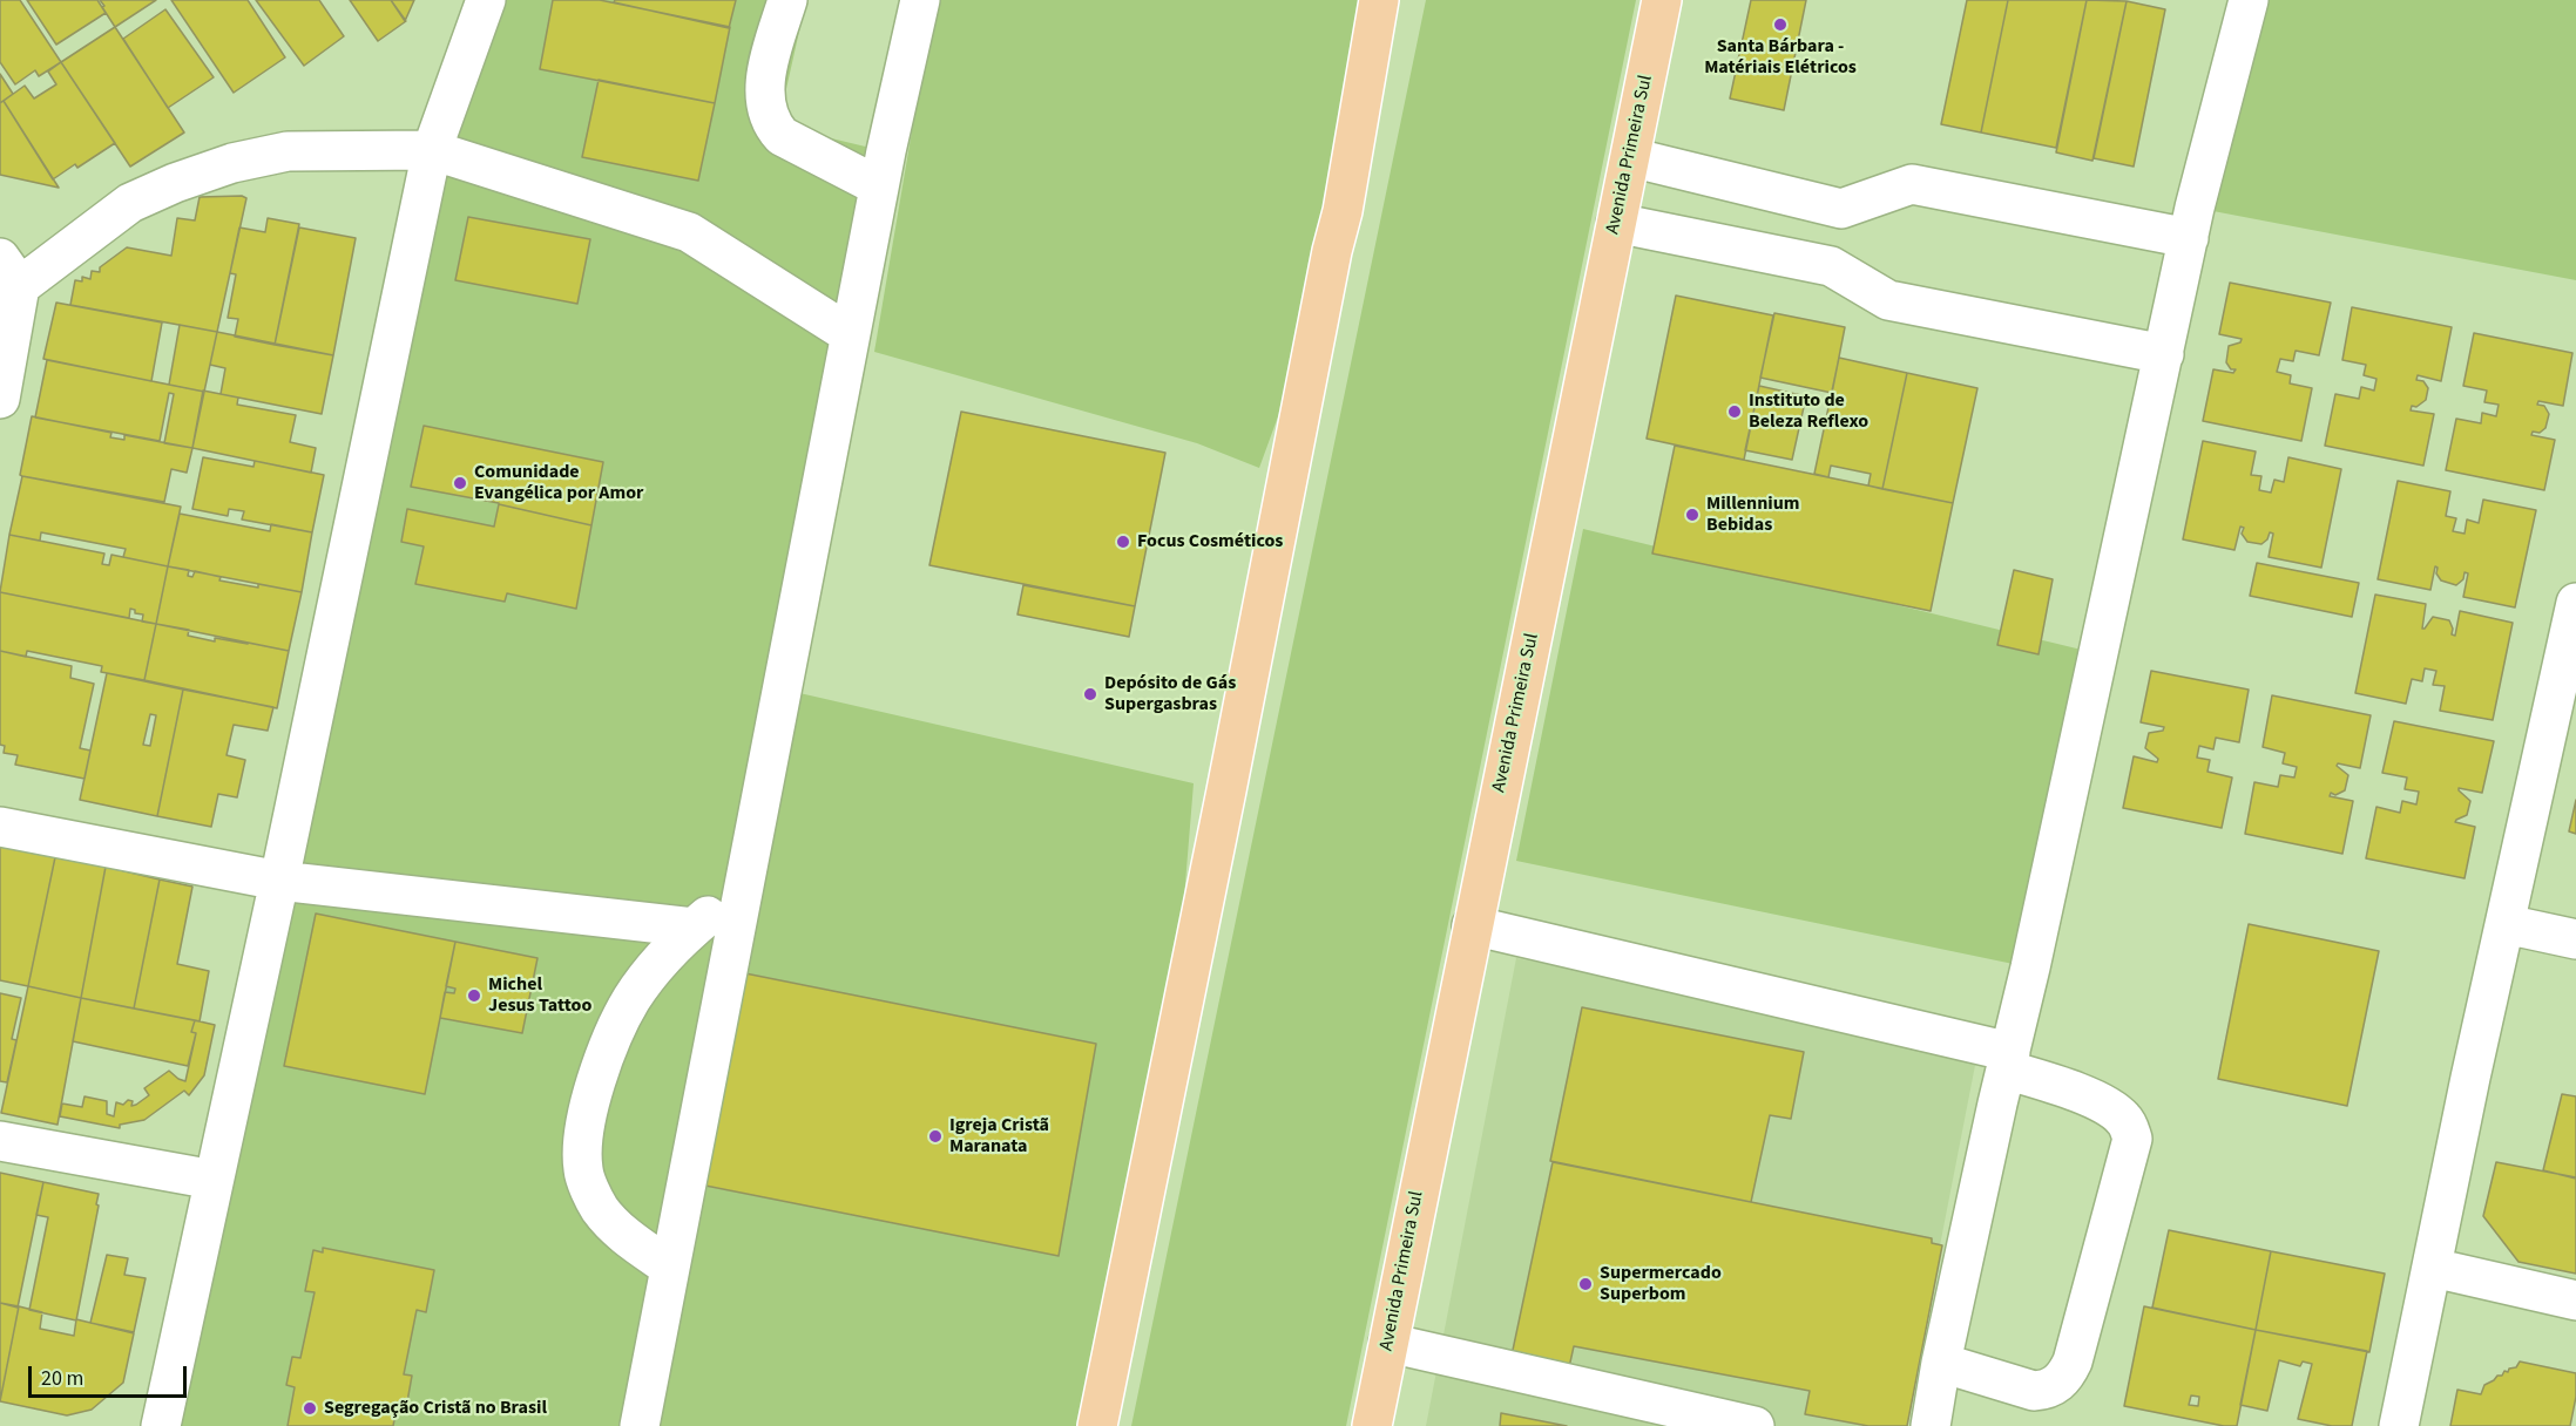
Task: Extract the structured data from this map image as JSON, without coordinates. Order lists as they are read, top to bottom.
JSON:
{
  "streets": {
    "main road": ["Avenida Primeira Sul"]
  },
  "places": [
    "Santa Bárbara - Matériais Elétricos",
    "Instituto de Beleza Reflexo",
    "Comunidade Evangélica por Amor",
    "Millennium Bebidas",
    "Focus Cosméticos",
    "Depósito de Gás Supergasbras",
    "Michel Jesus Tattoo",
    "Igreja Cristã Maranata",
    "Supermercado Superbom",
    "Segregação Cristã no Brasil"
  ],
  "scale_bar": "20 m"
}
